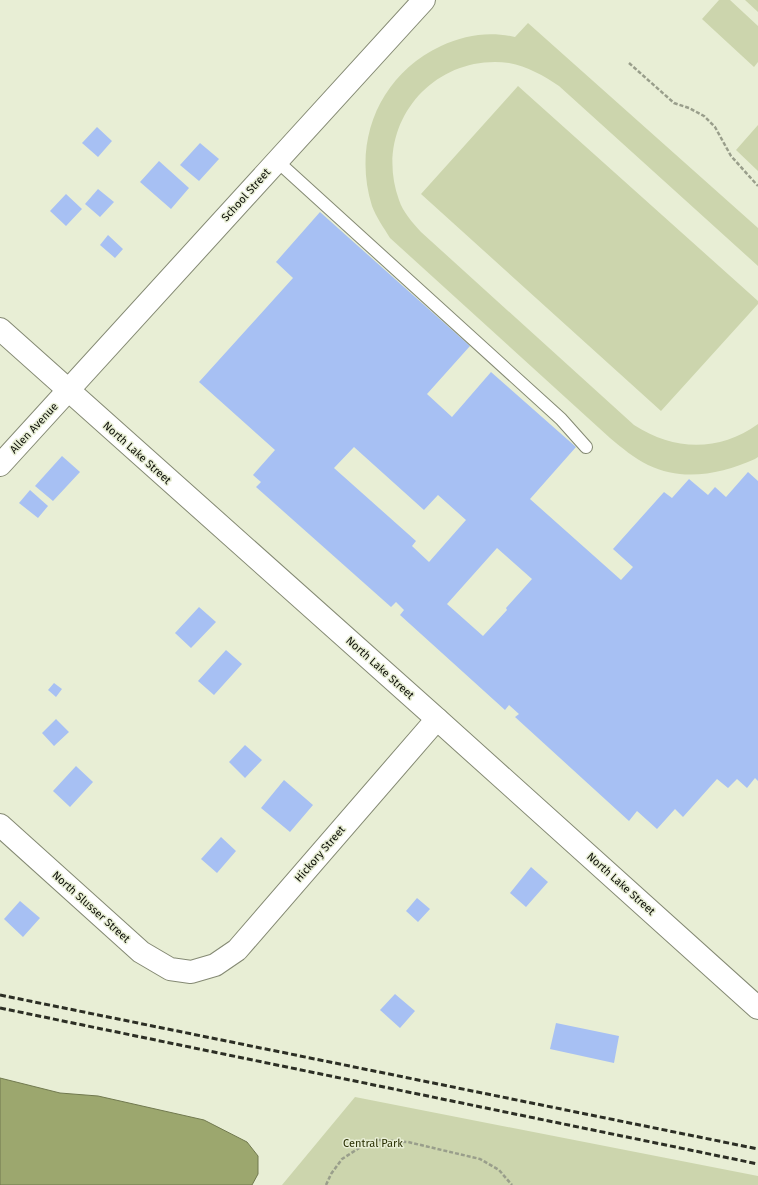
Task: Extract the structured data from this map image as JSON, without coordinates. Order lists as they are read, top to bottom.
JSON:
{
  "streets": {
    "street": [
      "School Street",
      "Allen Avenue",
      "North Lake Street",
      "Hickory Street",
      "North Slusser Street"
    ]
  },
  "crossings": [
    ["School Street", "Allen Avenue"],
    ["School Street", "North Lake Street"],
    ["Allen Avenue", "North Lake Street"],
    ["North Lake Street", "Hickory Street"],
    ["Hickory Street", "North Slusser Street"]
  ],
  "parks": ["Central Park"]
}
